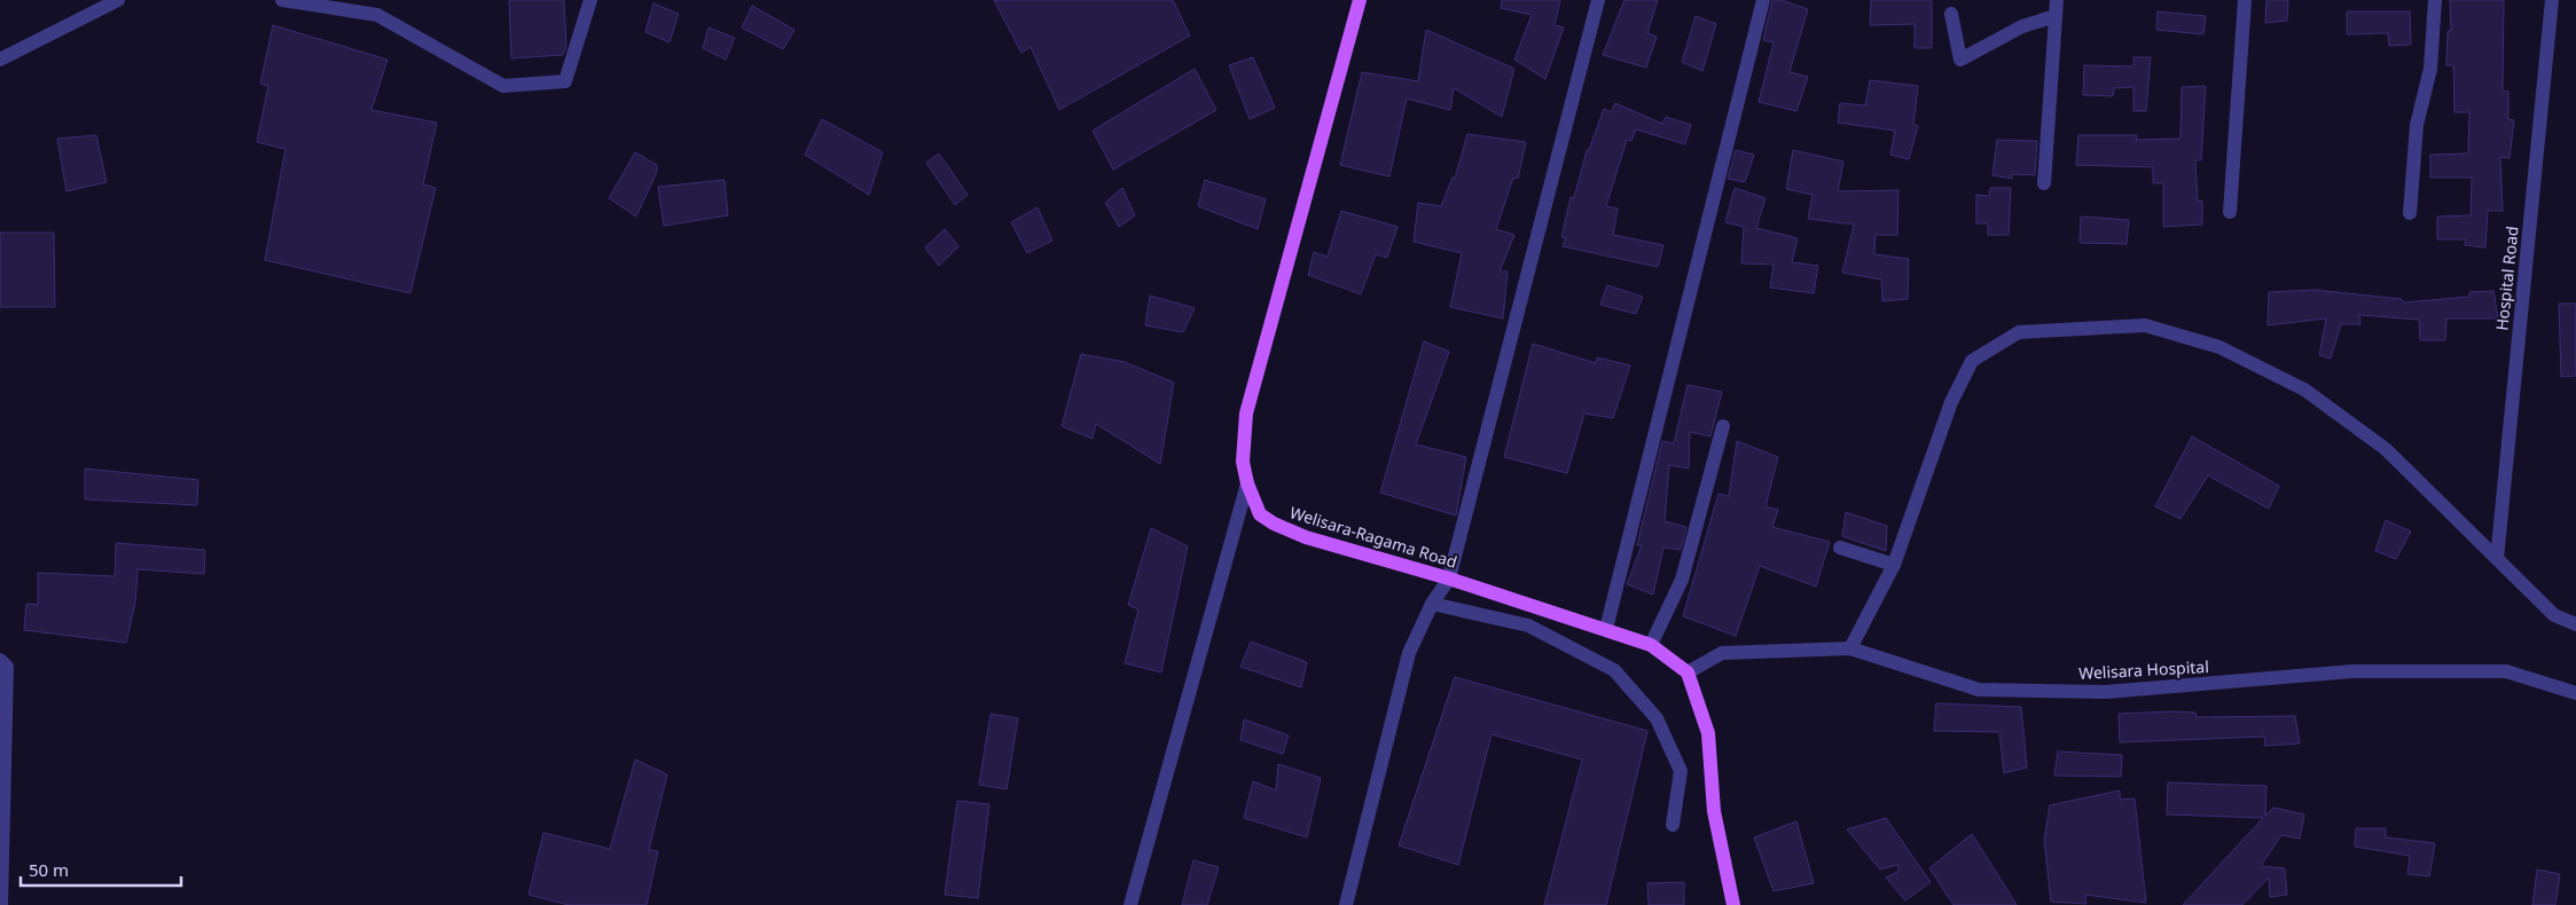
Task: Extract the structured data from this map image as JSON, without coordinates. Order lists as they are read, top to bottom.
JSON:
{
  "streets": {
    "main road": ["Welisara-Ragama Road"],
    "street": ["Hospital Road", "Welisara Hospital"]
  },
  "crossings": [
    ["Welisara-Ragama Road", "Welisara Hospital"]
  ],
  "scale_bar": "50 m"
}
